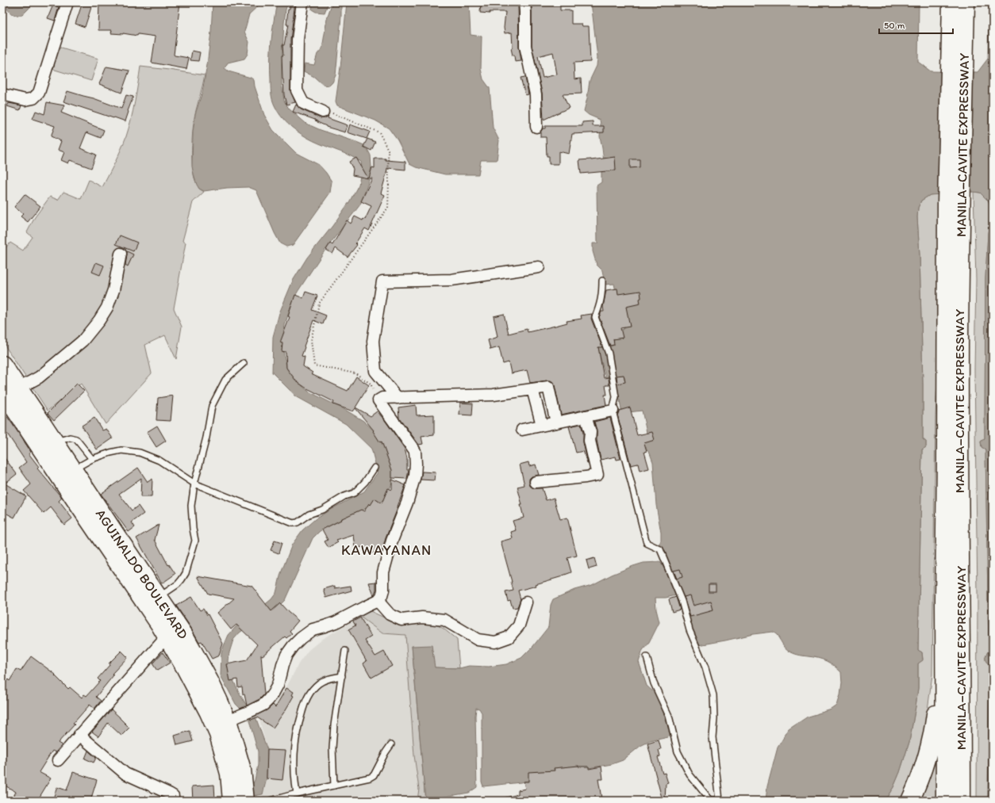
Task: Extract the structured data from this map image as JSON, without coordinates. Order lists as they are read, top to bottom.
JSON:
{
  "streets": {
    "highway": ["MANILA–CAVITE EXPRESSWAY", "AGUINALDO BOULEVARD"]
  },
  "districts": ["KAWAYANAN"],
  "scale_bar": "50 m"
}
